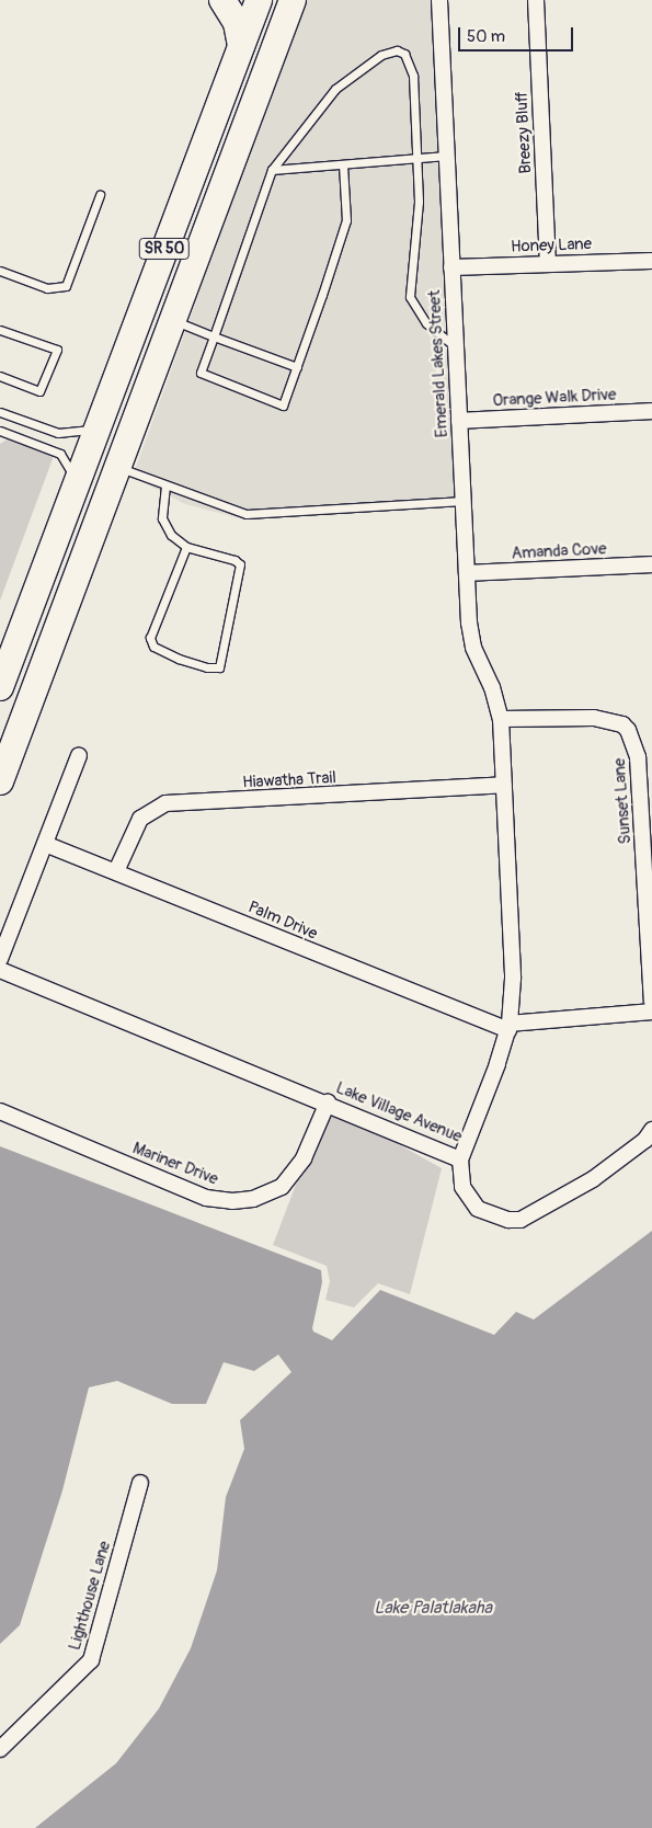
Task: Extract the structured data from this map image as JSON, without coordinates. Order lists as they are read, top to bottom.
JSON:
{
  "streets": {
    "highway": ["SR 50"],
    "street": [
      "Breezy Bluff",
      "Honey Lane",
      "Emerald Lakes Street",
      "Orange Walk Drive",
      "Amanda Cove",
      "Hiawatha Trail",
      "Sunset Lane",
      "Palm Drive",
      "Lake Village Avenue",
      "Mariner Drive",
      "Lighthouse Lane"
    ]
  },
  "crossings": [
    ["Breezy Bluff", "Honey Lane"],
    ["Honey Lane", "Emerald Lakes Street"],
    ["Emerald Lakes Street", "Orange Walk Drive"],
    ["Emerald Lakes Street", "Amanda Cove"],
    ["Emerald Lakes Street", "Sunset Lane"],
    ["Emerald Lakes Street", "Lake Village Avenue"],
    ["Hiawatha Trail", "Palm Drive"],
    ["Hiawatha Trail", "Lake Village Avenue"],
    ["Sunset Lane", "Lake Village Avenue"],
    ["Palm Drive", "Lake Village Avenue"],
    ["Lake Village Avenue", "Mariner Drive"]
  ],
  "water": ["Lake Palatlakaha"],
  "scale_bar": "50 m"
}
